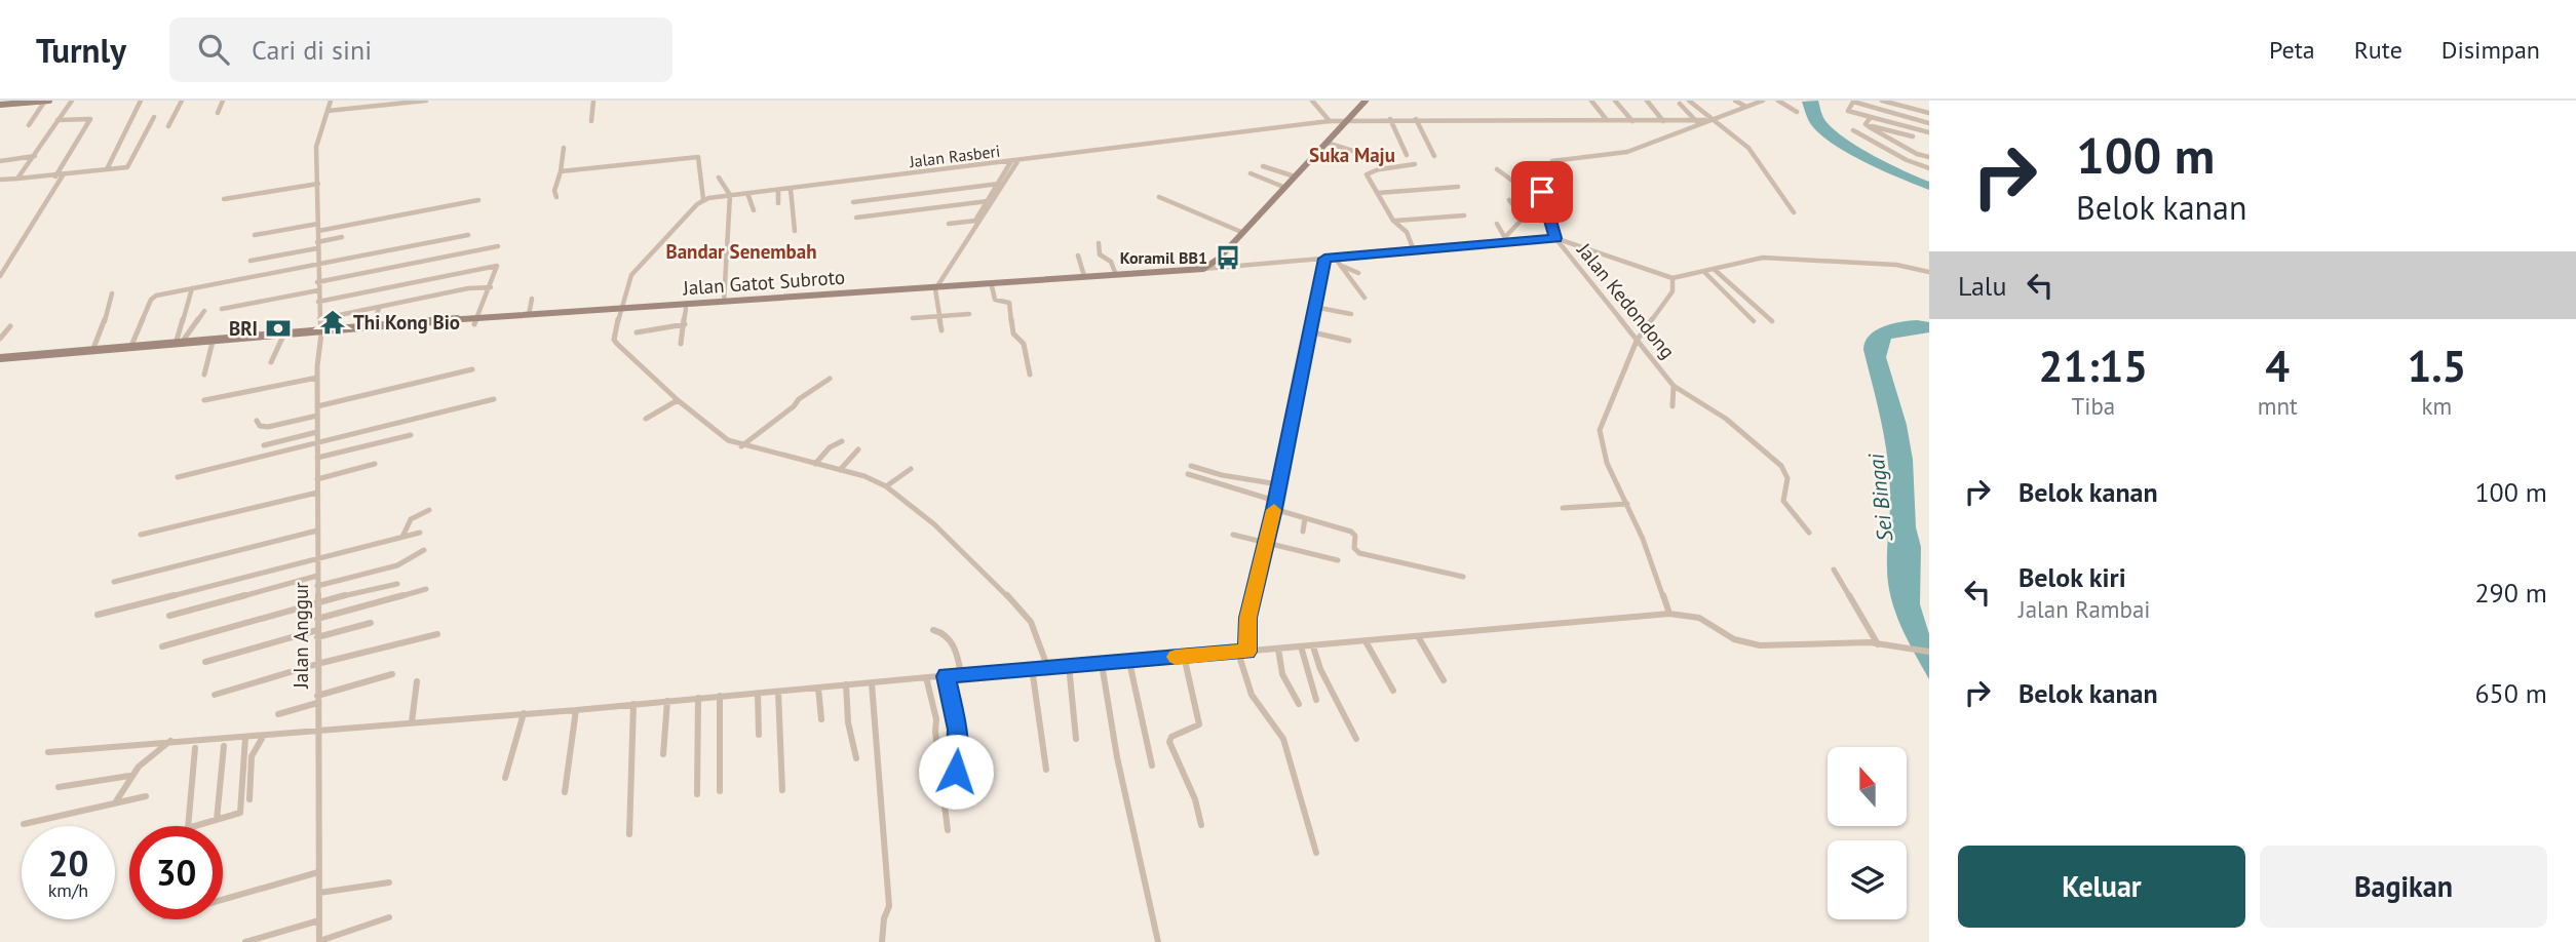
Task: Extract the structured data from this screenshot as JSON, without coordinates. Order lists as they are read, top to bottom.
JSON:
{
  "streets": {
    "main road": ["Jalan Gatot Subroto"],
    "street": ["Jalan Rasberi", "Jalan Kedondong", "Jalan Anggur"]
  },
  "districts": ["Suka Maju", "Bandar Senembah"],
  "water": ["Sei Bingai"],
  "places": {
    "bus stop": ["Koramil BB1"],
    "temple": ["Thi Kong Bio"],
    "bank": ["BRI"]
  },
  "north": "top",
  "page": {
    "header": "Turnly",
    "search": "Cari di sini",
    "nav": ["Peta", "Rute", "Disimpan"],
    "turn": ["100 m", "Belok kanan"],
    "then": "Lalu",
    "eta": [
      "21:15",
      "Tiba",
      "4",
      "mnt",
      "1.5",
      "km"
    ],
    "list": [
      {
        "name": "Belok kanan",
        "value": "100 m"
      },
      {
        "name": "Belok kiri",
        "note": "Jalan Rambai",
        "value": "290 m"
      },
      {
        "name": "Belok kanan",
        "value": "650 m"
      }
    ],
    "speed": "20 km/h",
    "limit": "30",
    "buttons": ["Keluar", "Bagikan"]
  }
}
